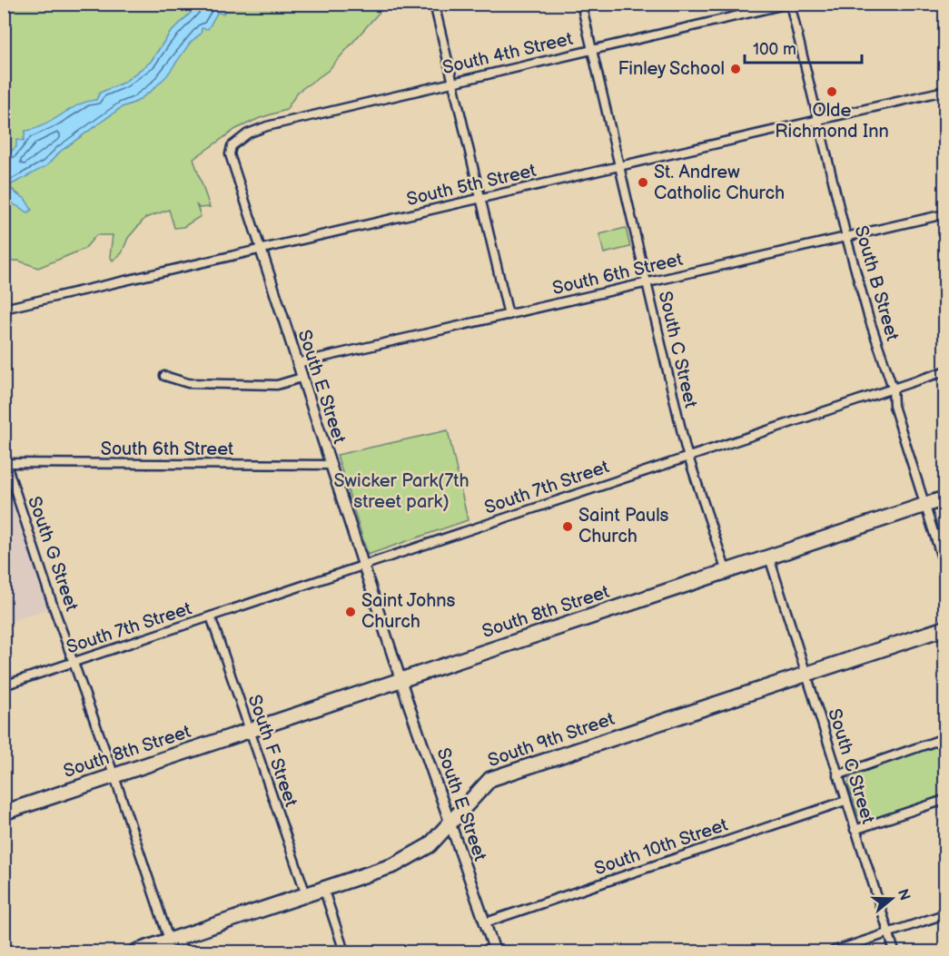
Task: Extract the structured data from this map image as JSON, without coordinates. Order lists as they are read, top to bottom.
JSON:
{
  "streets": {
    "highway": ["South 8th Street", "South 9th Street"],
    "street": [
      "South 4th Street",
      "South 5th Street",
      "South 6th Street",
      "South B Street",
      "South C Street",
      "South E Street",
      "South 7th Street",
      "South G Street",
      "South F Street",
      "South 10th Street"
    ]
  },
  "crossings": [
    ["South 4th Street", "South B Street"],
    ["South 4th Street", "South C Street"],
    ["South 4th Street", "South E Street"],
    ["South 5th Street", "South B Street"],
    ["South 5th Street", "South C Street"],
    ["South 5th Street", "South E Street"],
    ["South 6th Street", "South B Street"],
    ["South 6th Street", "South C Street"],
    ["South 6th Street", "South E Street"],
    ["South 6th Street", "South G Street"],
    ["South B Street", "South 7th Street"],
    ["South B Street", "South 8th Street"],
    ["South C Street", "South 7th Street"],
    ["South C Street", "South 8th Street"],
    ["South C Street", "South 9th Street"],
    ["South C Street", "South 10th Street"],
    ["South E Street", "South 7th Street"],
    ["South E Street", "South 8th Street"],
    ["South E Street", "South 9th Street"],
    ["South E Street", "South 10th Street"],
    ["South 7th Street", "South G Street"],
    ["South 7th Street", "South F Street"],
    ["South G Street", "South 8th Street"],
    ["South G Street", "South 9th Street"],
    ["South 8th Street", "South F Street"],
    ["South 9th Street", "South F Street"]
  ],
  "parks": ["Swicker Park(7th street park)"],
  "places": [
    "Finley School",
    "Olde Richmond Inn",
    "St. Andrew Catholic Church",
    "Saint Pauls Church",
    "Saint Johns Church"
  ],
  "scale_bar": "100 m",
  "north": "right"
}
